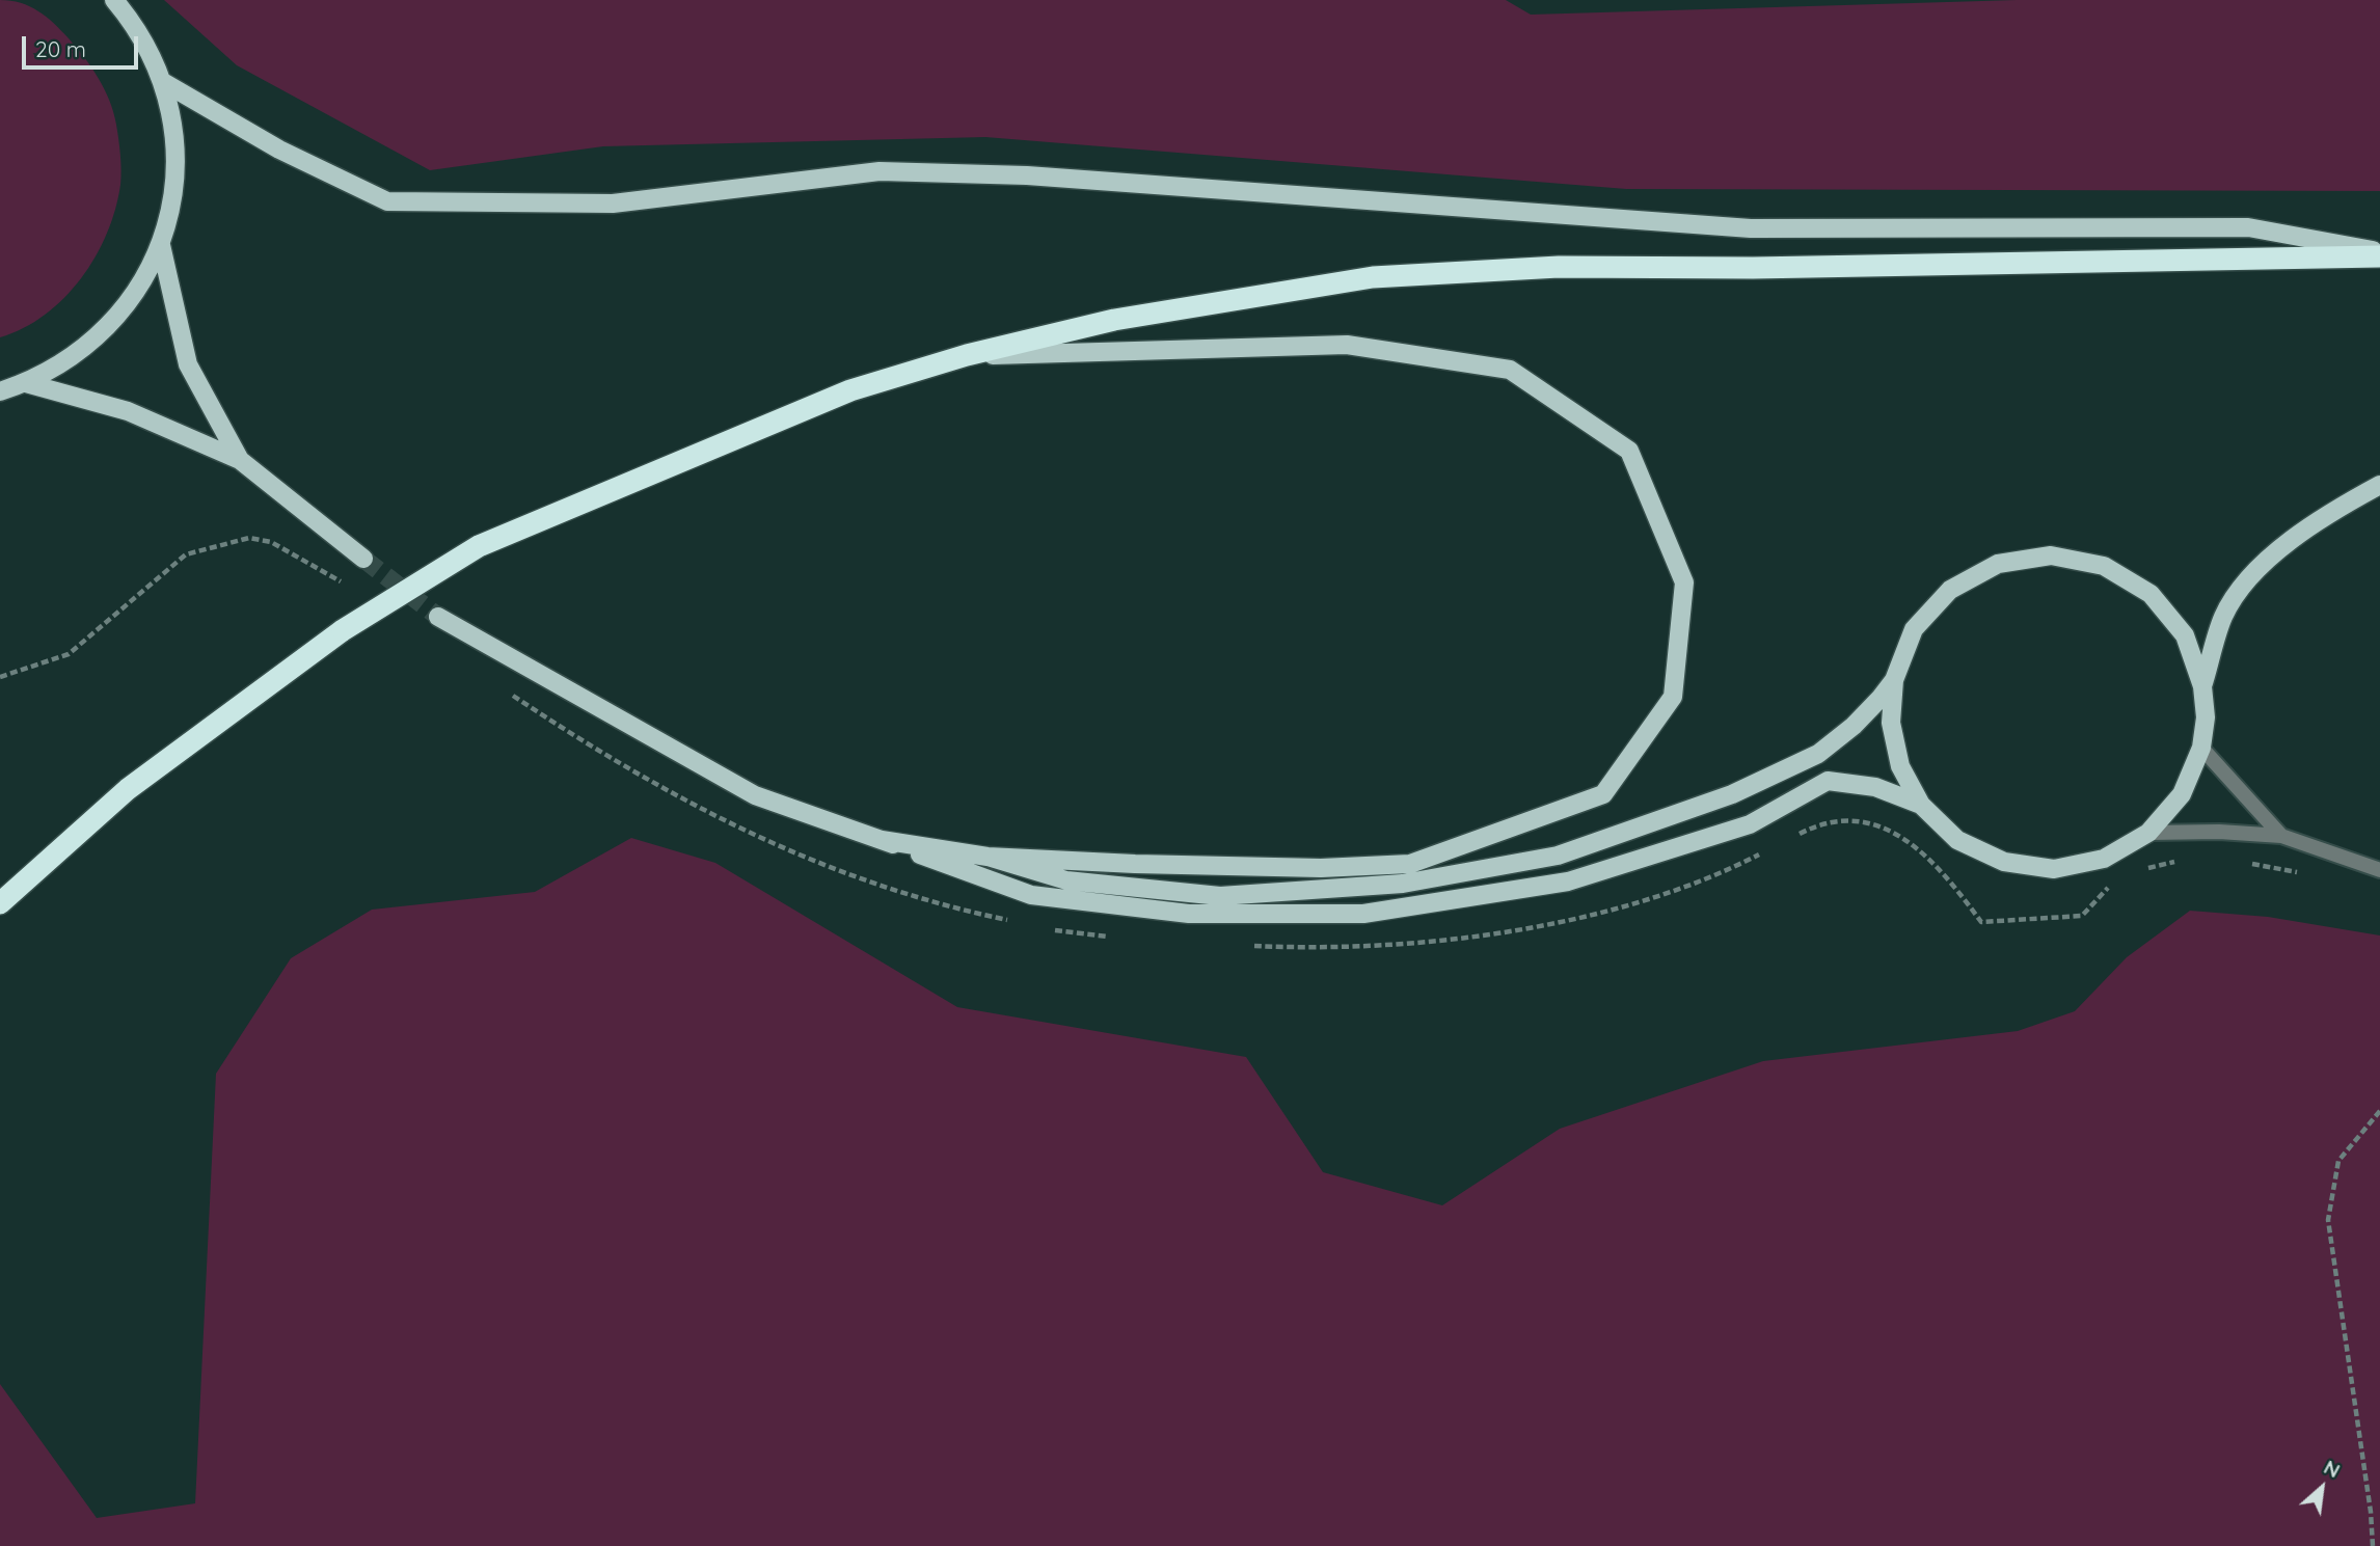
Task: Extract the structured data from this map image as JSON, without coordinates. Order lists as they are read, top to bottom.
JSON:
{
  "scale_bar": "20 m",
  "north": "top right"
}
